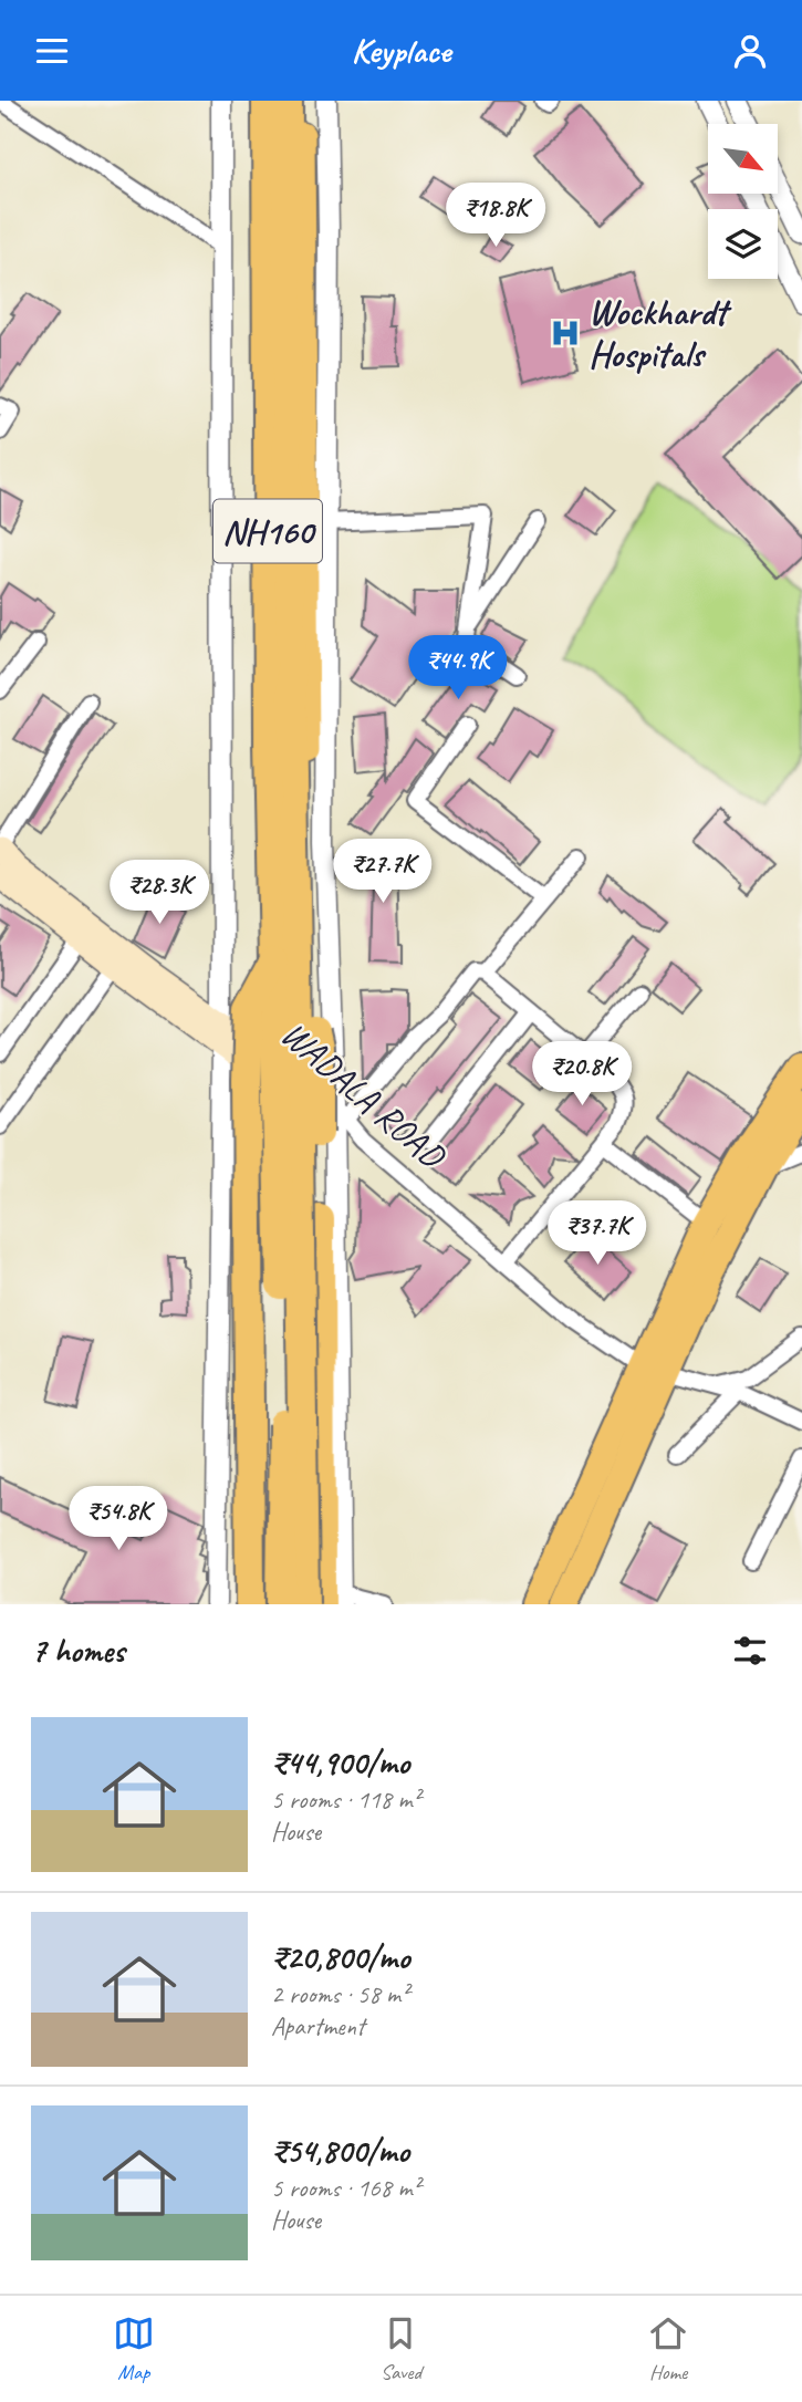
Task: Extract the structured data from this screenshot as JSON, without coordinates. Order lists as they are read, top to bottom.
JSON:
{
  "streets": {
    "highway": ["NH160"],
    "main road": ["WADALA ROAD"]
  },
  "places": {
    "hospital": ["Wockhardt Hospitals"]
  },
  "north": "bottom right",
  "page": {
    "header": "Keyplace",
    "price": [
      "₹18.8K",
      "₹44.9K",
      "₹27.7K",
      "₹28.3K",
      "₹20.8K",
      "₹37.7K",
      "₹54.8K"
    ],
    "heading": "7 homes",
    "list": [
      {
        "name": "₹44,900/mo",
        "note": "5 rooms · 118 m² · House"
      },
      {
        "name": "₹20,800/mo",
        "note": "2 rooms · 58 m² · Apartment"
      },
      {
        "name": "₹54,800/mo",
        "note": "5 rooms · 168 m² · House"
      }
    ],
    "tabs": ["Map", "Saved", "Home"]
  }
}
